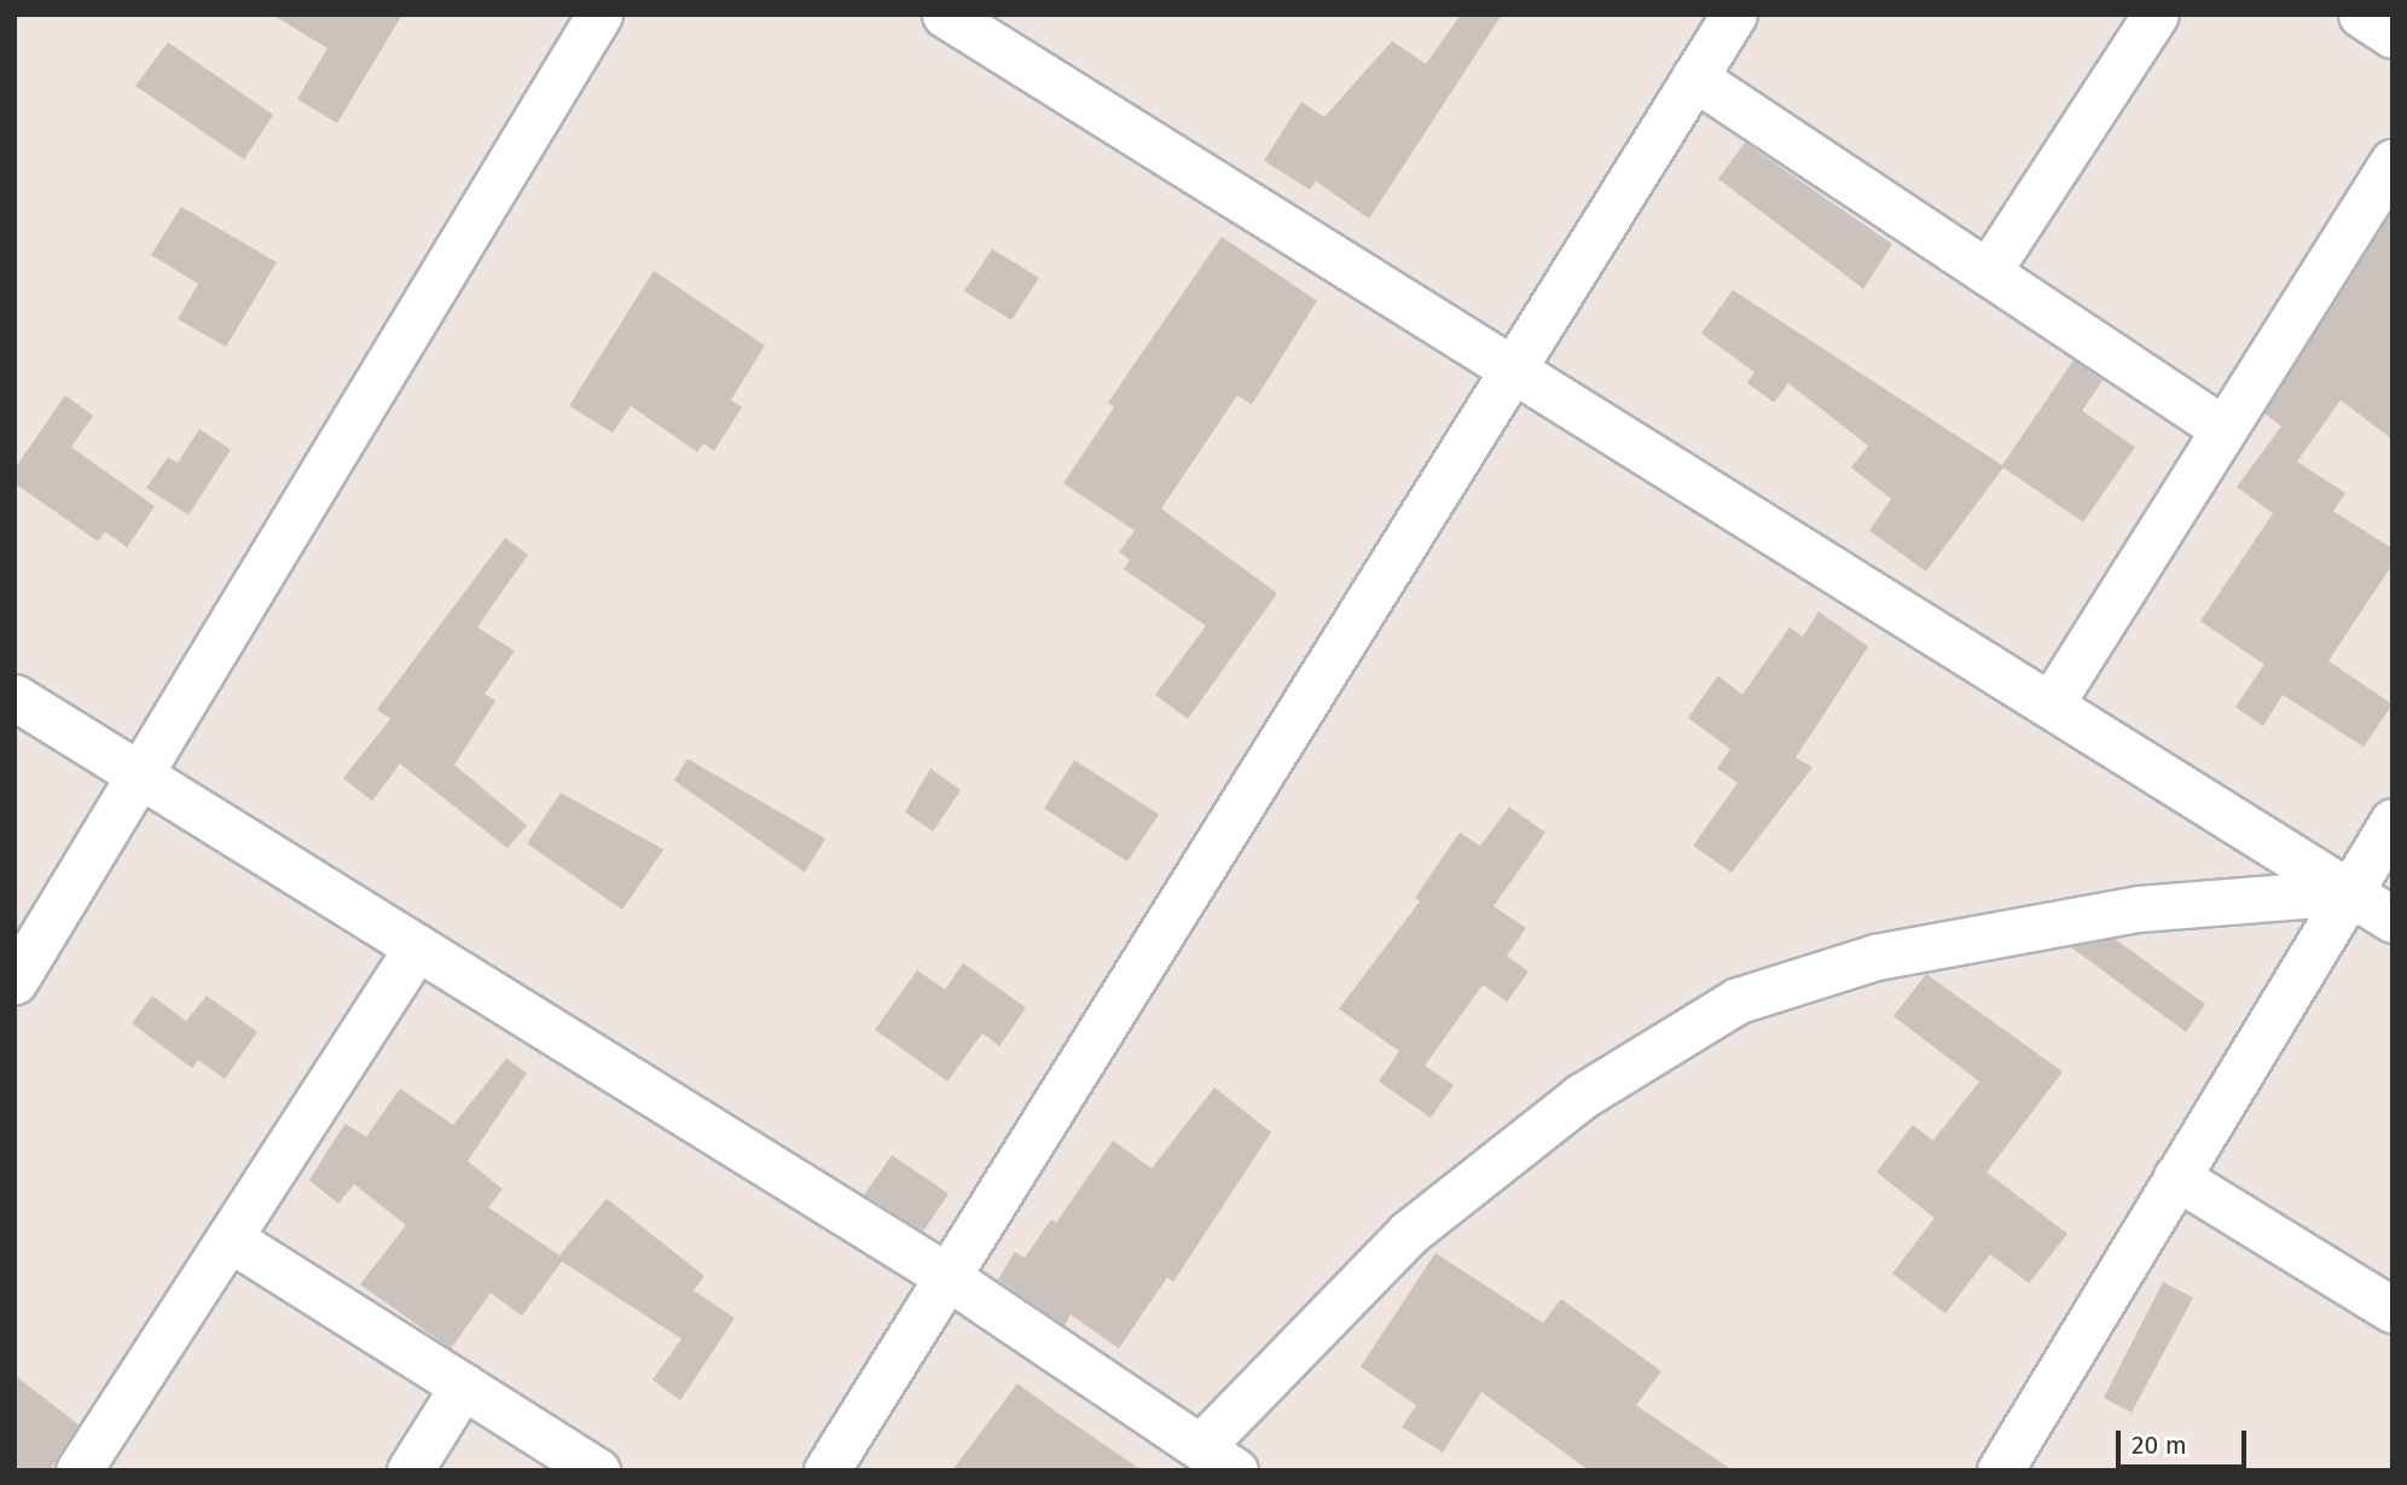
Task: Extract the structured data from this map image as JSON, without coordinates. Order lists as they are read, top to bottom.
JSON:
{
  "scale_bar": "20 m"
}
